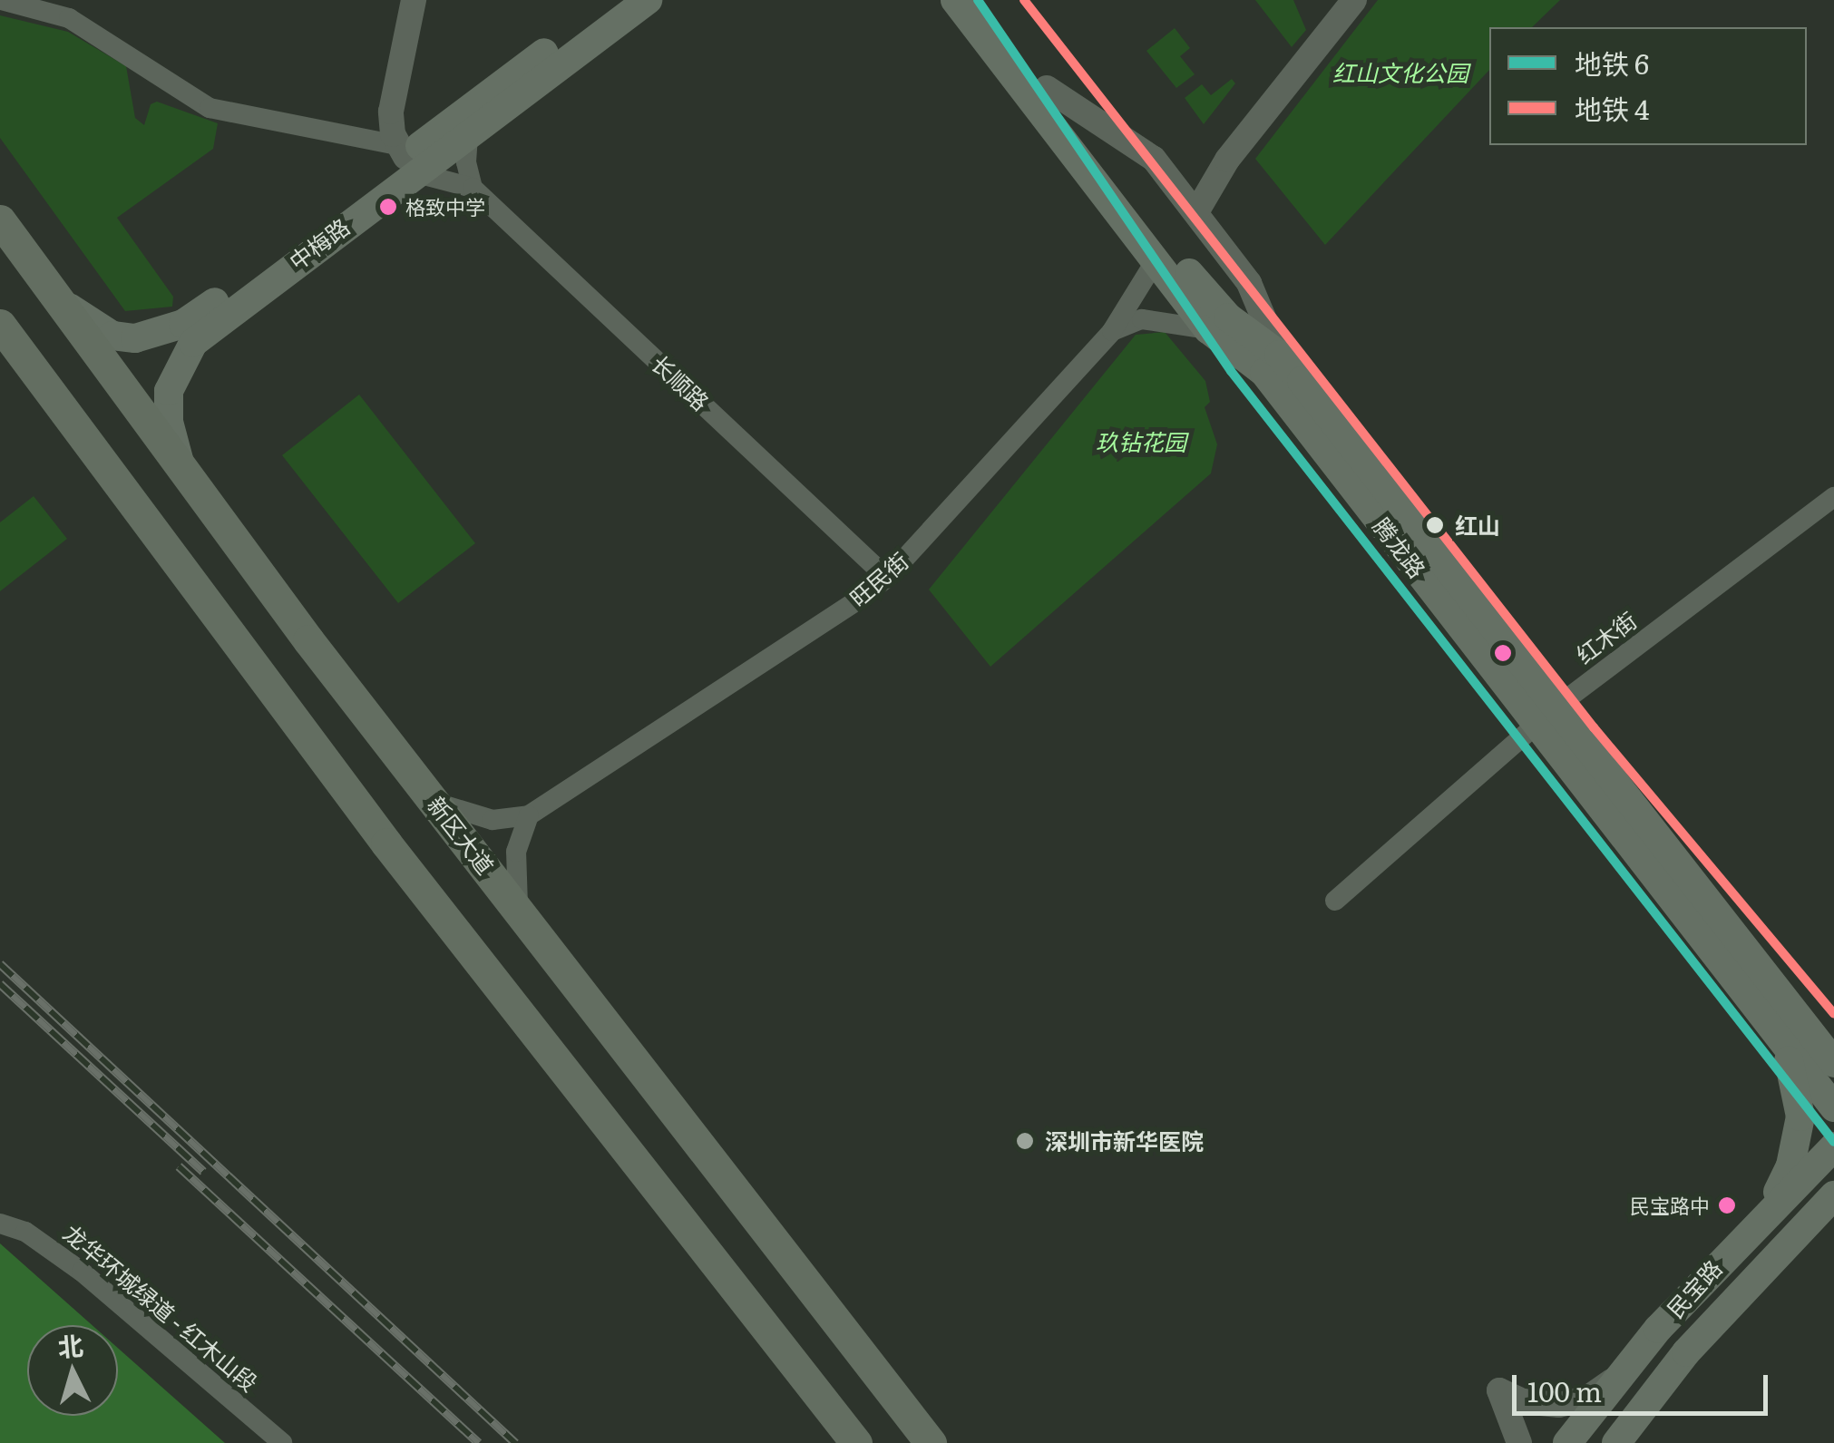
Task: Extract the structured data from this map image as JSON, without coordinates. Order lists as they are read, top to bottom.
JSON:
{
  "streets": {
    "main road": [
      "中梅路",
      "腾龙路",
      "新区大道",
      "民宝路"
    ],
    "street": [
      "长顺路",
      "旺民街",
      "红木街",
      "龙华环城绿道 - 红木山段"
    ]
  },
  "crossings": [
    ["中梅路", "新区大道"],
    ["长顺路", "旺民街"],
    ["腾龙路", "旺民街"],
    ["腾龙路", "红木街"]
  ],
  "parks": ["红山文化公园", "玖钻花园"],
  "places": [
    "格致中学",
    "红山",
    "深圳市新华医院",
    "民宝路中"
  ],
  "lines": ["metro line 6", "metro line 4"],
  "legend": ["地铁 6", "地铁 4"],
  "scale_bar": "100 m",
  "north": "top"
}
